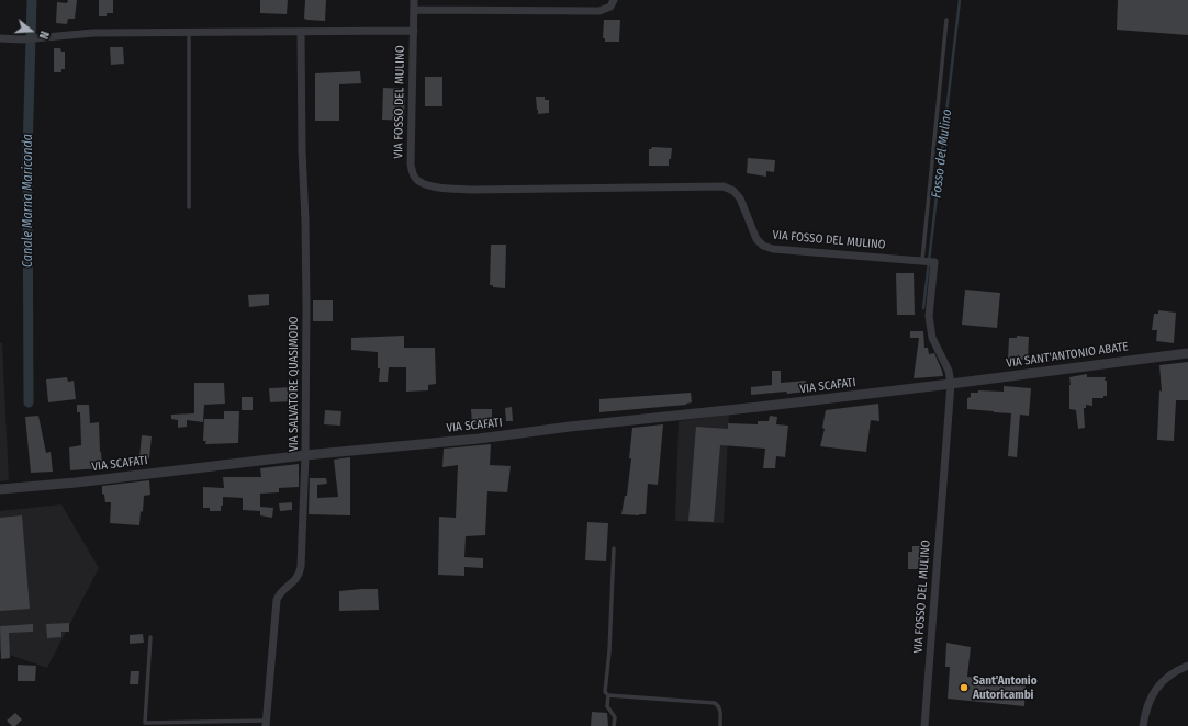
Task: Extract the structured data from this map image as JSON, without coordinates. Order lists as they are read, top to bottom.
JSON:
{
  "streets": {
    "street": [
      "VIA FOSSO DEL MULINO",
      "VIA SANT'ANTONIO ABATE",
      "VIA SALVATORE QUASIMODO",
      "VIA SCAFATI"
    ]
  },
  "crossings": [
    ["VIA FOSSO DEL MULINO", "VIA SANT'ANTONIO ABATE"],
    ["VIA FOSSO DEL MULINO", "VIA SCAFATI"],
    ["VIA SANT'ANTONIO ABATE", "VIA SCAFATI"],
    ["VIA SALVATORE QUASIMODO", "VIA SCAFATI"]
  ],
  "water": ["Fosso del Mulino", "Canale Marna Mariconda"],
  "places": ["Sant'Antonio Autoricambi"],
  "north": "right"
}
